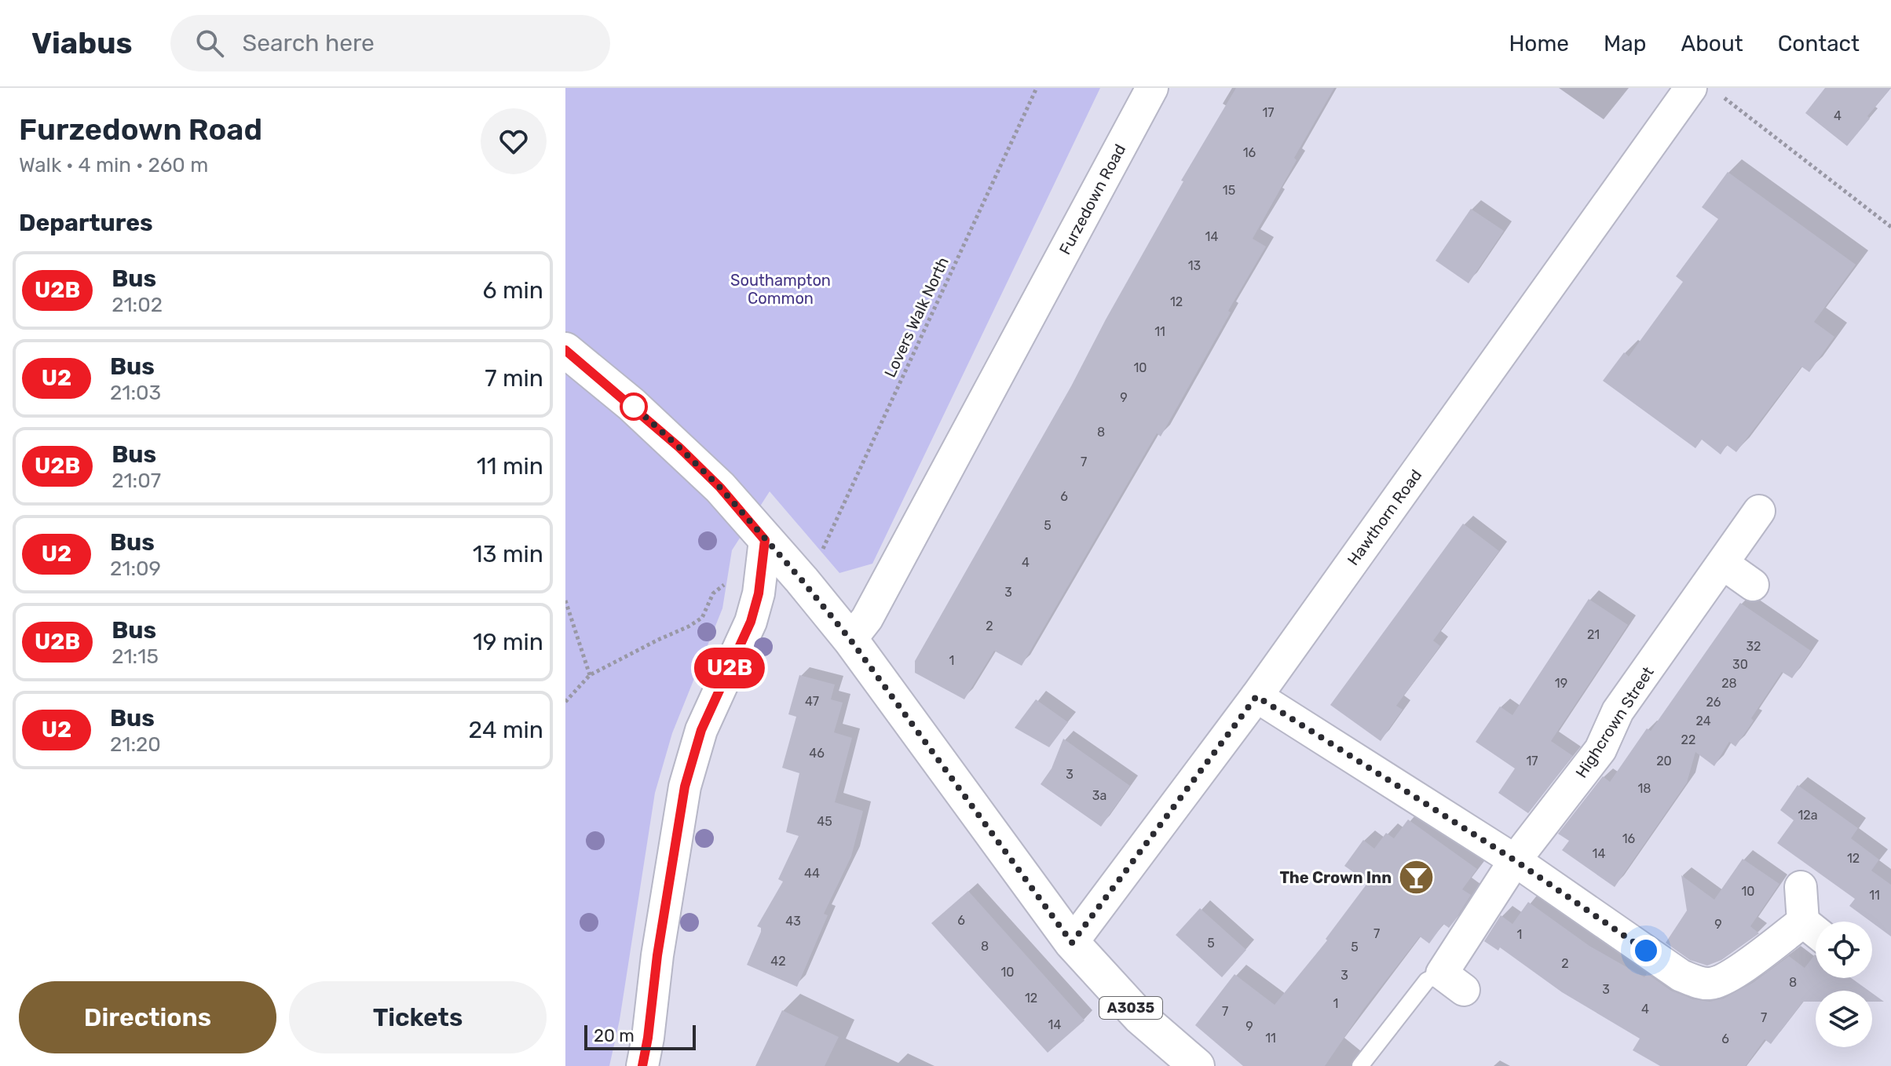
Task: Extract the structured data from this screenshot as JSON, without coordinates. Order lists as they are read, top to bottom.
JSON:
{
  "streets": {
    "main road": ["A3035"],
    "street": ["Furzedown Road", "Hawthorn Road", "Highcrown Street"],
    "path": ["Lovers Walk North"]
  },
  "crossings": [
    ["Furzedown Road", "A3035"],
    ["Hawthorn Road", "A3035"]
  ],
  "parks": ["Southampton Common"],
  "places": {
    "bar": ["The Crown Inn"]
  },
  "lines": ["bus line U2B"],
  "house_numbers": [
    "17",
    "4",
    "16",
    "15",
    "14",
    "13",
    "12",
    "11",
    "10",
    "9",
    "8",
    "7",
    "6",
    "5",
    "4",
    "3",
    "2",
    "21",
    "32",
    "1",
    "30",
    "19",
    "28",
    "47",
    "26",
    "24",
    "22",
    "46",
    "17",
    "20",
    "3",
    "18",
    "3a",
    "12a",
    "45",
    "16",
    "14",
    "12",
    "44",
    "10",
    "11",
    "6",
    "43",
    "9",
    "7",
    "1",
    "5",
    "8",
    "5",
    "42",
    "2",
    "10",
    "3",
    "8",
    "3",
    "12",
    "1",
    "4",
    "7",
    "7",
    "14",
    "9",
    "11",
    "6"
  ],
  "scale_bar": "20 m",
  "page": {
    "header": "Viabus",
    "search": "Search here",
    "nav": [
      "Home",
      "Map",
      "About",
      "Contact"
    ],
    "heading": [
      ["Furzedown Road", "Walk · 4 min · 260 m"],
      "Departures"
    ],
    "on_map": "U2B",
    "list": [
      {
        "mark": "U2B",
        "name": "Bus",
        "note": "21:02",
        "value": "6 min"
      },
      {
        "mark": "U2",
        "name": "Bus",
        "note": "21:03",
        "value": "7 min"
      },
      {
        "mark": "U2B",
        "name": "Bus",
        "note": "21:07",
        "value": "11 min"
      },
      {
        "mark": "U2",
        "name": "Bus",
        "note": "21:09",
        "value": "13 min"
      },
      {
        "mark": "U2B",
        "name": "Bus",
        "note": "21:15",
        "value": "19 min"
      },
      {
        "mark": "U2",
        "name": "Bus",
        "note": "21:20",
        "value": "24 min"
      }
    ],
    "buttons": ["Directions", "Tickets"],
    "scale": "20 m"
  }
}
